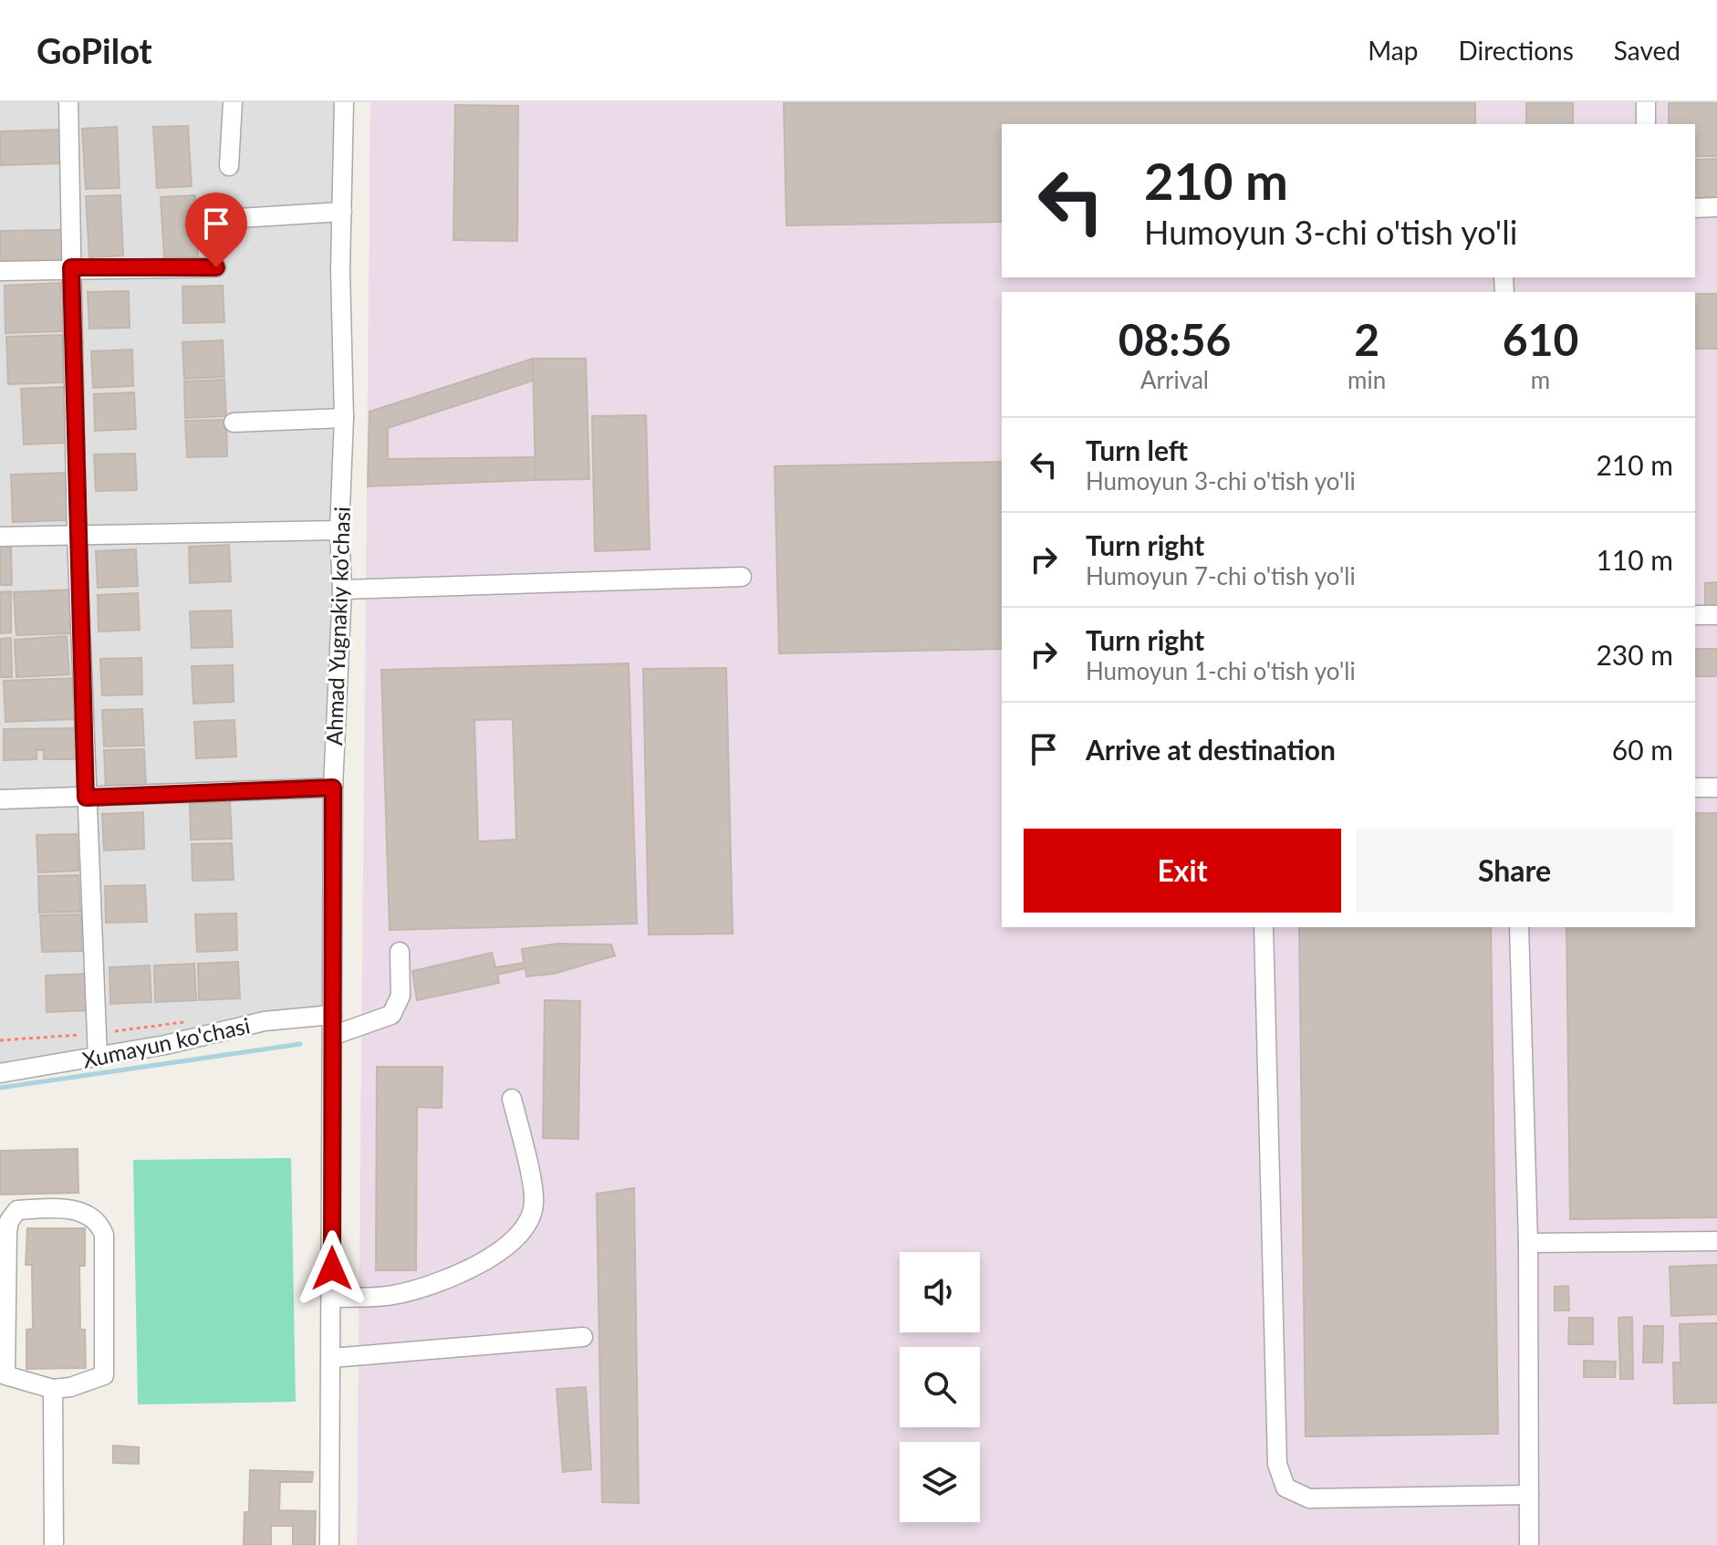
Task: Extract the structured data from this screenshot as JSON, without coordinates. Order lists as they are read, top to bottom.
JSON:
{
  "streets": {
    "street": ["Ahmad Yugnakiy ko'chasi", "Xumayun ko'chasi"]
  },
  "crossings": [
    ["Ahmad Yugnakiy ko'chasi", "Xumayun ko'chasi"]
  ],
  "page": {
    "header": "GoPilot",
    "nav": ["Map", "Directions", "Saved"],
    "turn": ["210 m", "Humoyun 3-chi o'tish yo'li"],
    "eta": [
      "08:56",
      "Arrival",
      "2",
      "min",
      "610",
      "m"
    ],
    "list": [
      {
        "name": "Turn left",
        "note": "Humoyun 3-chi o'tish yo'li",
        "value": "210 m"
      },
      {
        "name": "Turn right",
        "note": "Humoyun 7-chi o'tish yo'li",
        "value": "110 m"
      },
      {
        "name": "Turn right",
        "note": "Humoyun 1-chi o'tish yo'li",
        "value": "230 m"
      },
      {
        "name": "Arrive at destination",
        "value": "60 m"
      }
    ],
    "buttons": ["Exit", "Share"]
  }
}
